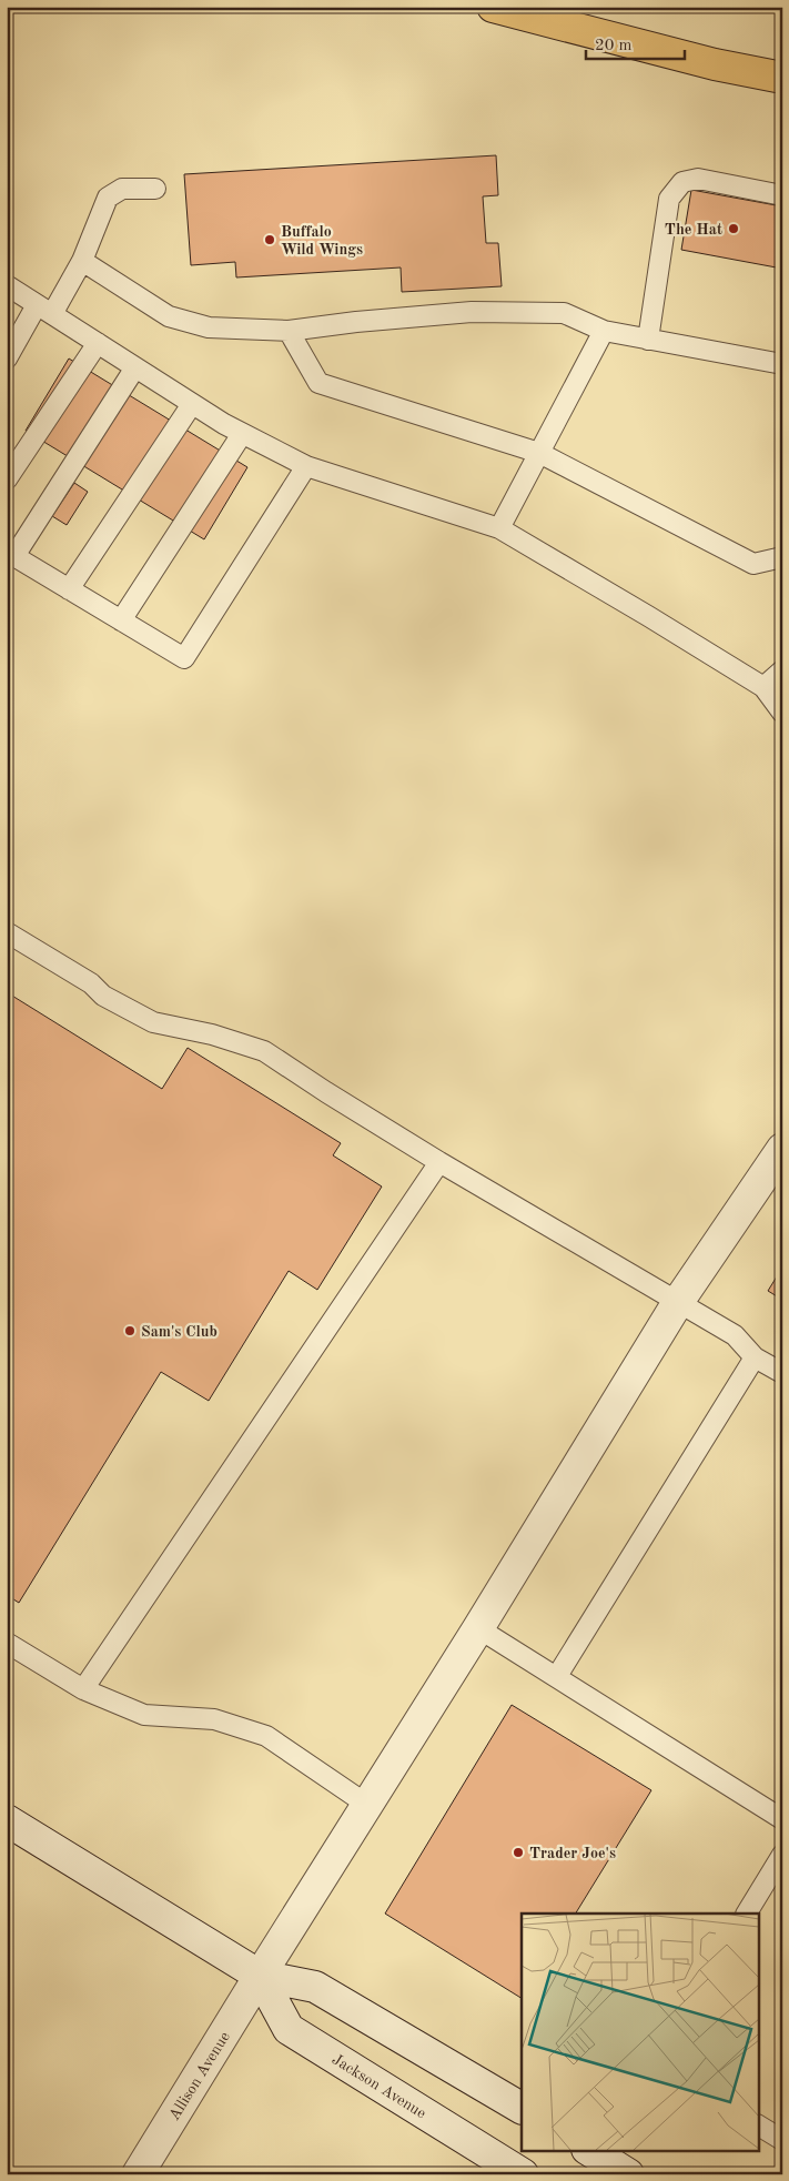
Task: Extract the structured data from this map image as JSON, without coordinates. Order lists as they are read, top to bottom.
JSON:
{
  "streets": {
    "street": ["Allison Avenue", "Jackson Avenue"]
  },
  "crossings": [
    ["Allison Avenue", "Jackson Avenue"]
  ],
  "places": [
    "The Hat",
    "Buffalo Wild Wings",
    "Sam's Club",
    "Trader Joe's"
  ],
  "scale_bar": "20 m"
}
